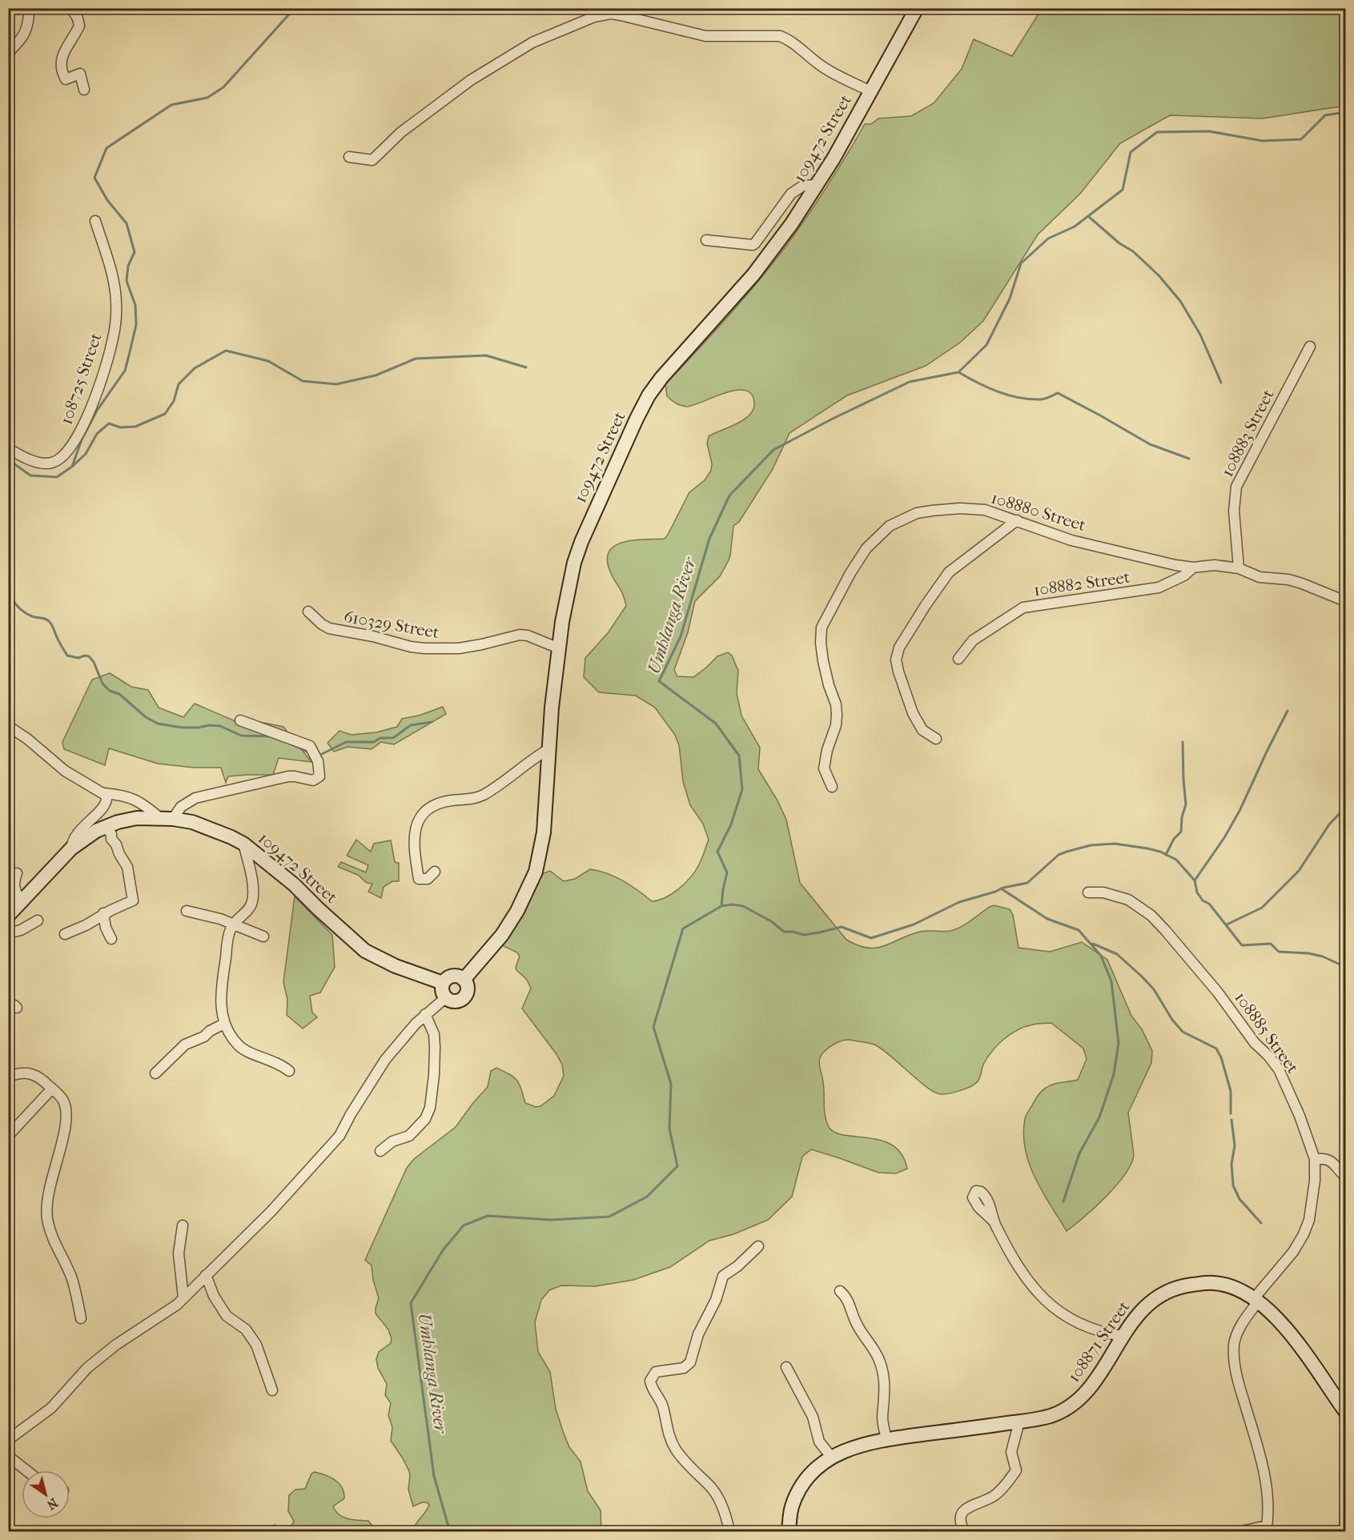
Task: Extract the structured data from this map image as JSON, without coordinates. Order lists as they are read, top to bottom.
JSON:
{
  "streets": {
    "street": [
      "109472 Street",
      "108725 Street",
      "108883 Street",
      "108880 Street",
      "108882 Street",
      "610329 Street",
      "108885 Street",
      "108871 Street"
    ]
  },
  "crossings": [
    ["109472 Street", "610329 Street"],
    ["108883 Street", "108880 Street"],
    ["108880 Street", "108882 Street"],
    ["108885 Street", "108871 Street"]
  ],
  "water": ["Umhlanga River"],
  "north": "bottom right"
}
